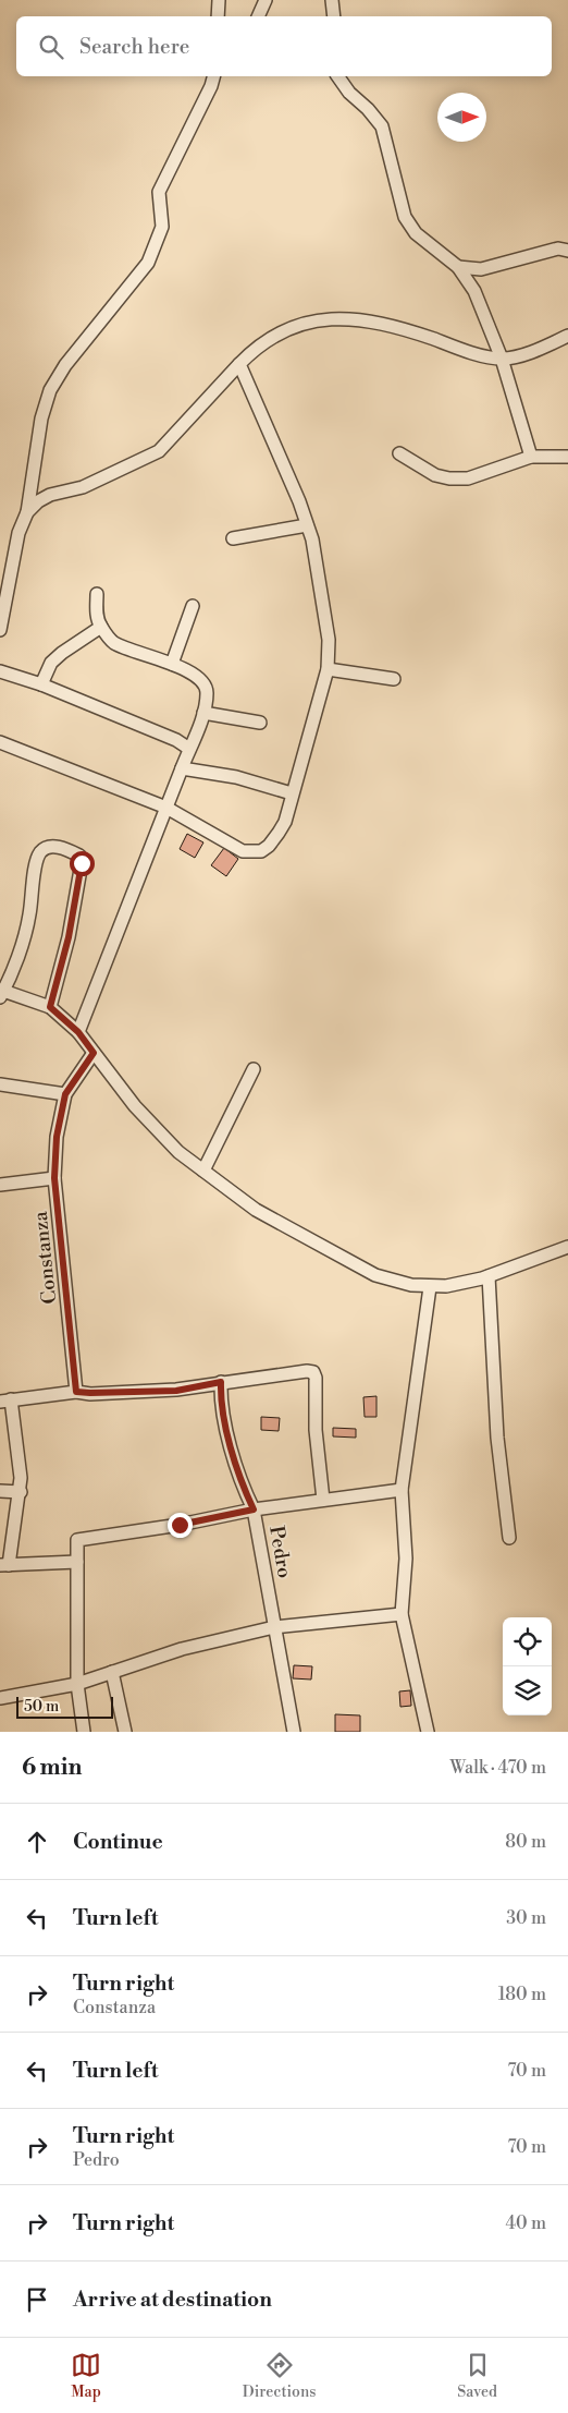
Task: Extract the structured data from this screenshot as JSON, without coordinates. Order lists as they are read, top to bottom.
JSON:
{
  "streets": {
    "street": ["Constanza", "Pedro"]
  },
  "scale_bar": "50 m",
  "north": "right",
  "page": {
    "search": "Search here",
    "scale": "50 m",
    "heading": ["6 min", "Walk · 470 m"],
    "list": [
      ["Continue", "80 m"],
      ["Turn left", "30 m"],
      ["Turn right", "Constanza", "180 m"],
      ["Turn left", "70 m"],
      ["Turn right", "Pedro", "70 m"],
      ["Turn right", "40 m"],
      "Arrive at destination"
    ],
    "nav": ["Map", "Directions", "Saved"]
  }
}
